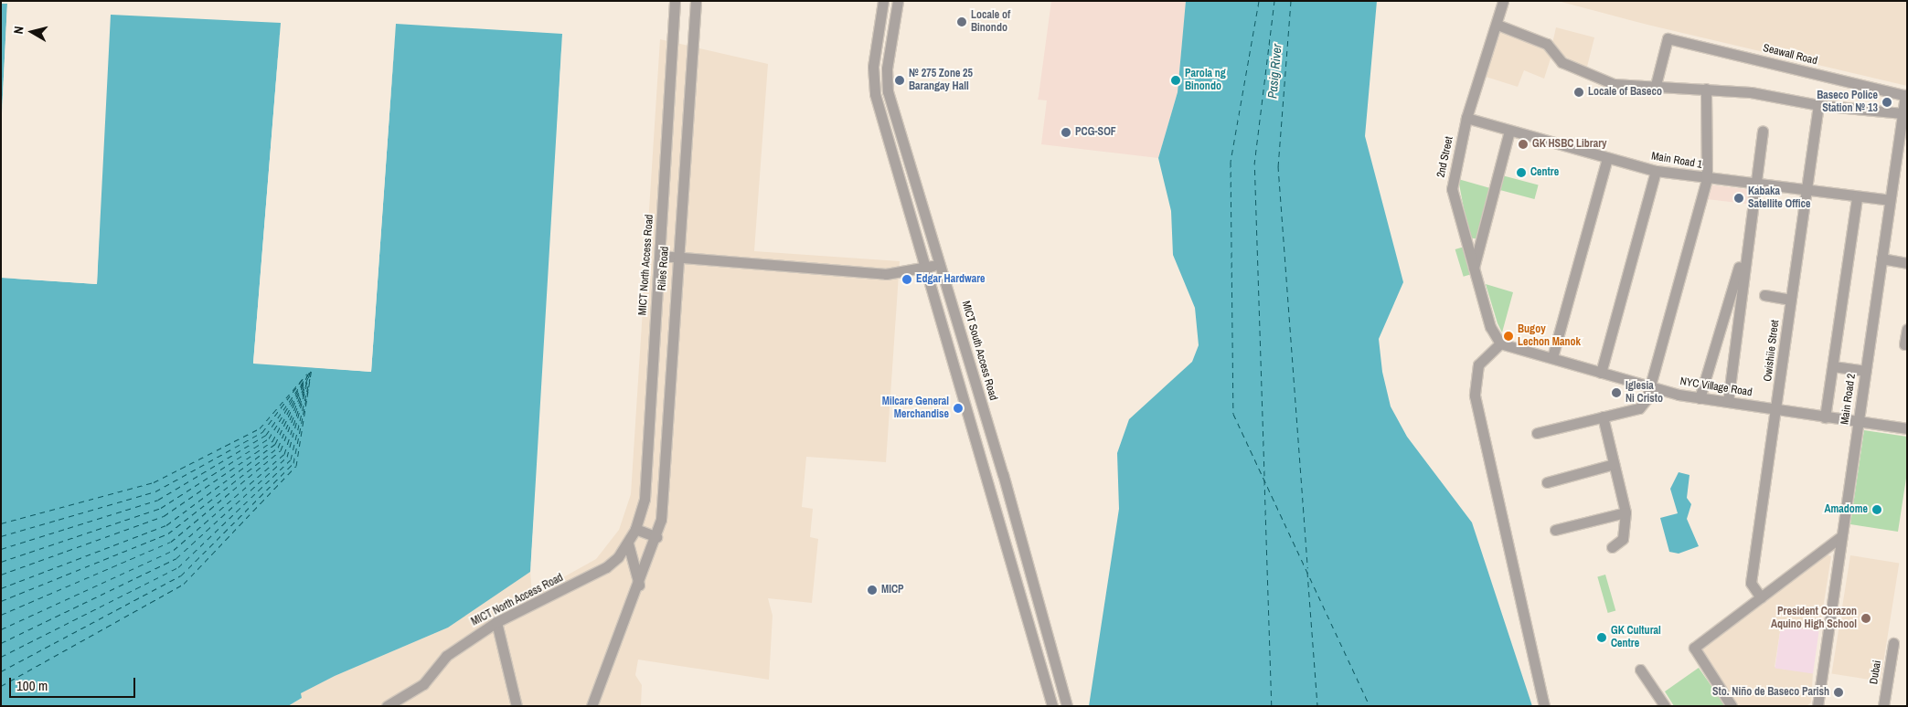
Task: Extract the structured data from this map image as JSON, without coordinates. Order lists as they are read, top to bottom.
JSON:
{
  "streets": {
    "street": [
      "Seawall Road",
      "2nd Street",
      "Main Road 1",
      "MICT North Access Road",
      "Riles Road",
      "MICT South Access Road",
      "Owishiie Street",
      "NYC Village Road",
      "Main Road 2",
      "Dubai"
    ]
  },
  "crossings": [
    ["Seawall Road", "Main Road 2"],
    ["2nd Street", "Main Road 1"],
    ["2nd Street", "NYC Village Road"],
    ["Main Road 1", "Owishiie Street"],
    ["Main Road 1", "Main Road 2"],
    ["Owishiie Street", "NYC Village Road"],
    ["NYC Village Road", "Main Road 2"]
  ],
  "water": ["Pasig River"],
  "places": [
    "Locale of Binondo",
    "№ 275 Zone 25 Barangay Hall",
    "Parola ng Binondo",
    "Locale of Baseco",
    "Baseco Police Station № 13",
    "PCG-SOF",
    "GK HSBC Library",
    "Centre",
    "Kabaka Satellite Office",
    "Edgar Hardware",
    "Bugoy Lechon Manok",
    "Iglesia Ni Cristo",
    "Milcare General Merchandise",
    "Amadome",
    "MICP",
    "President Corazon Aquino High School",
    "GK Cultural Centre",
    "Sto. Niño de Baseco Parish"
  ],
  "scale_bar": "100 m",
  "north": "left"
}
